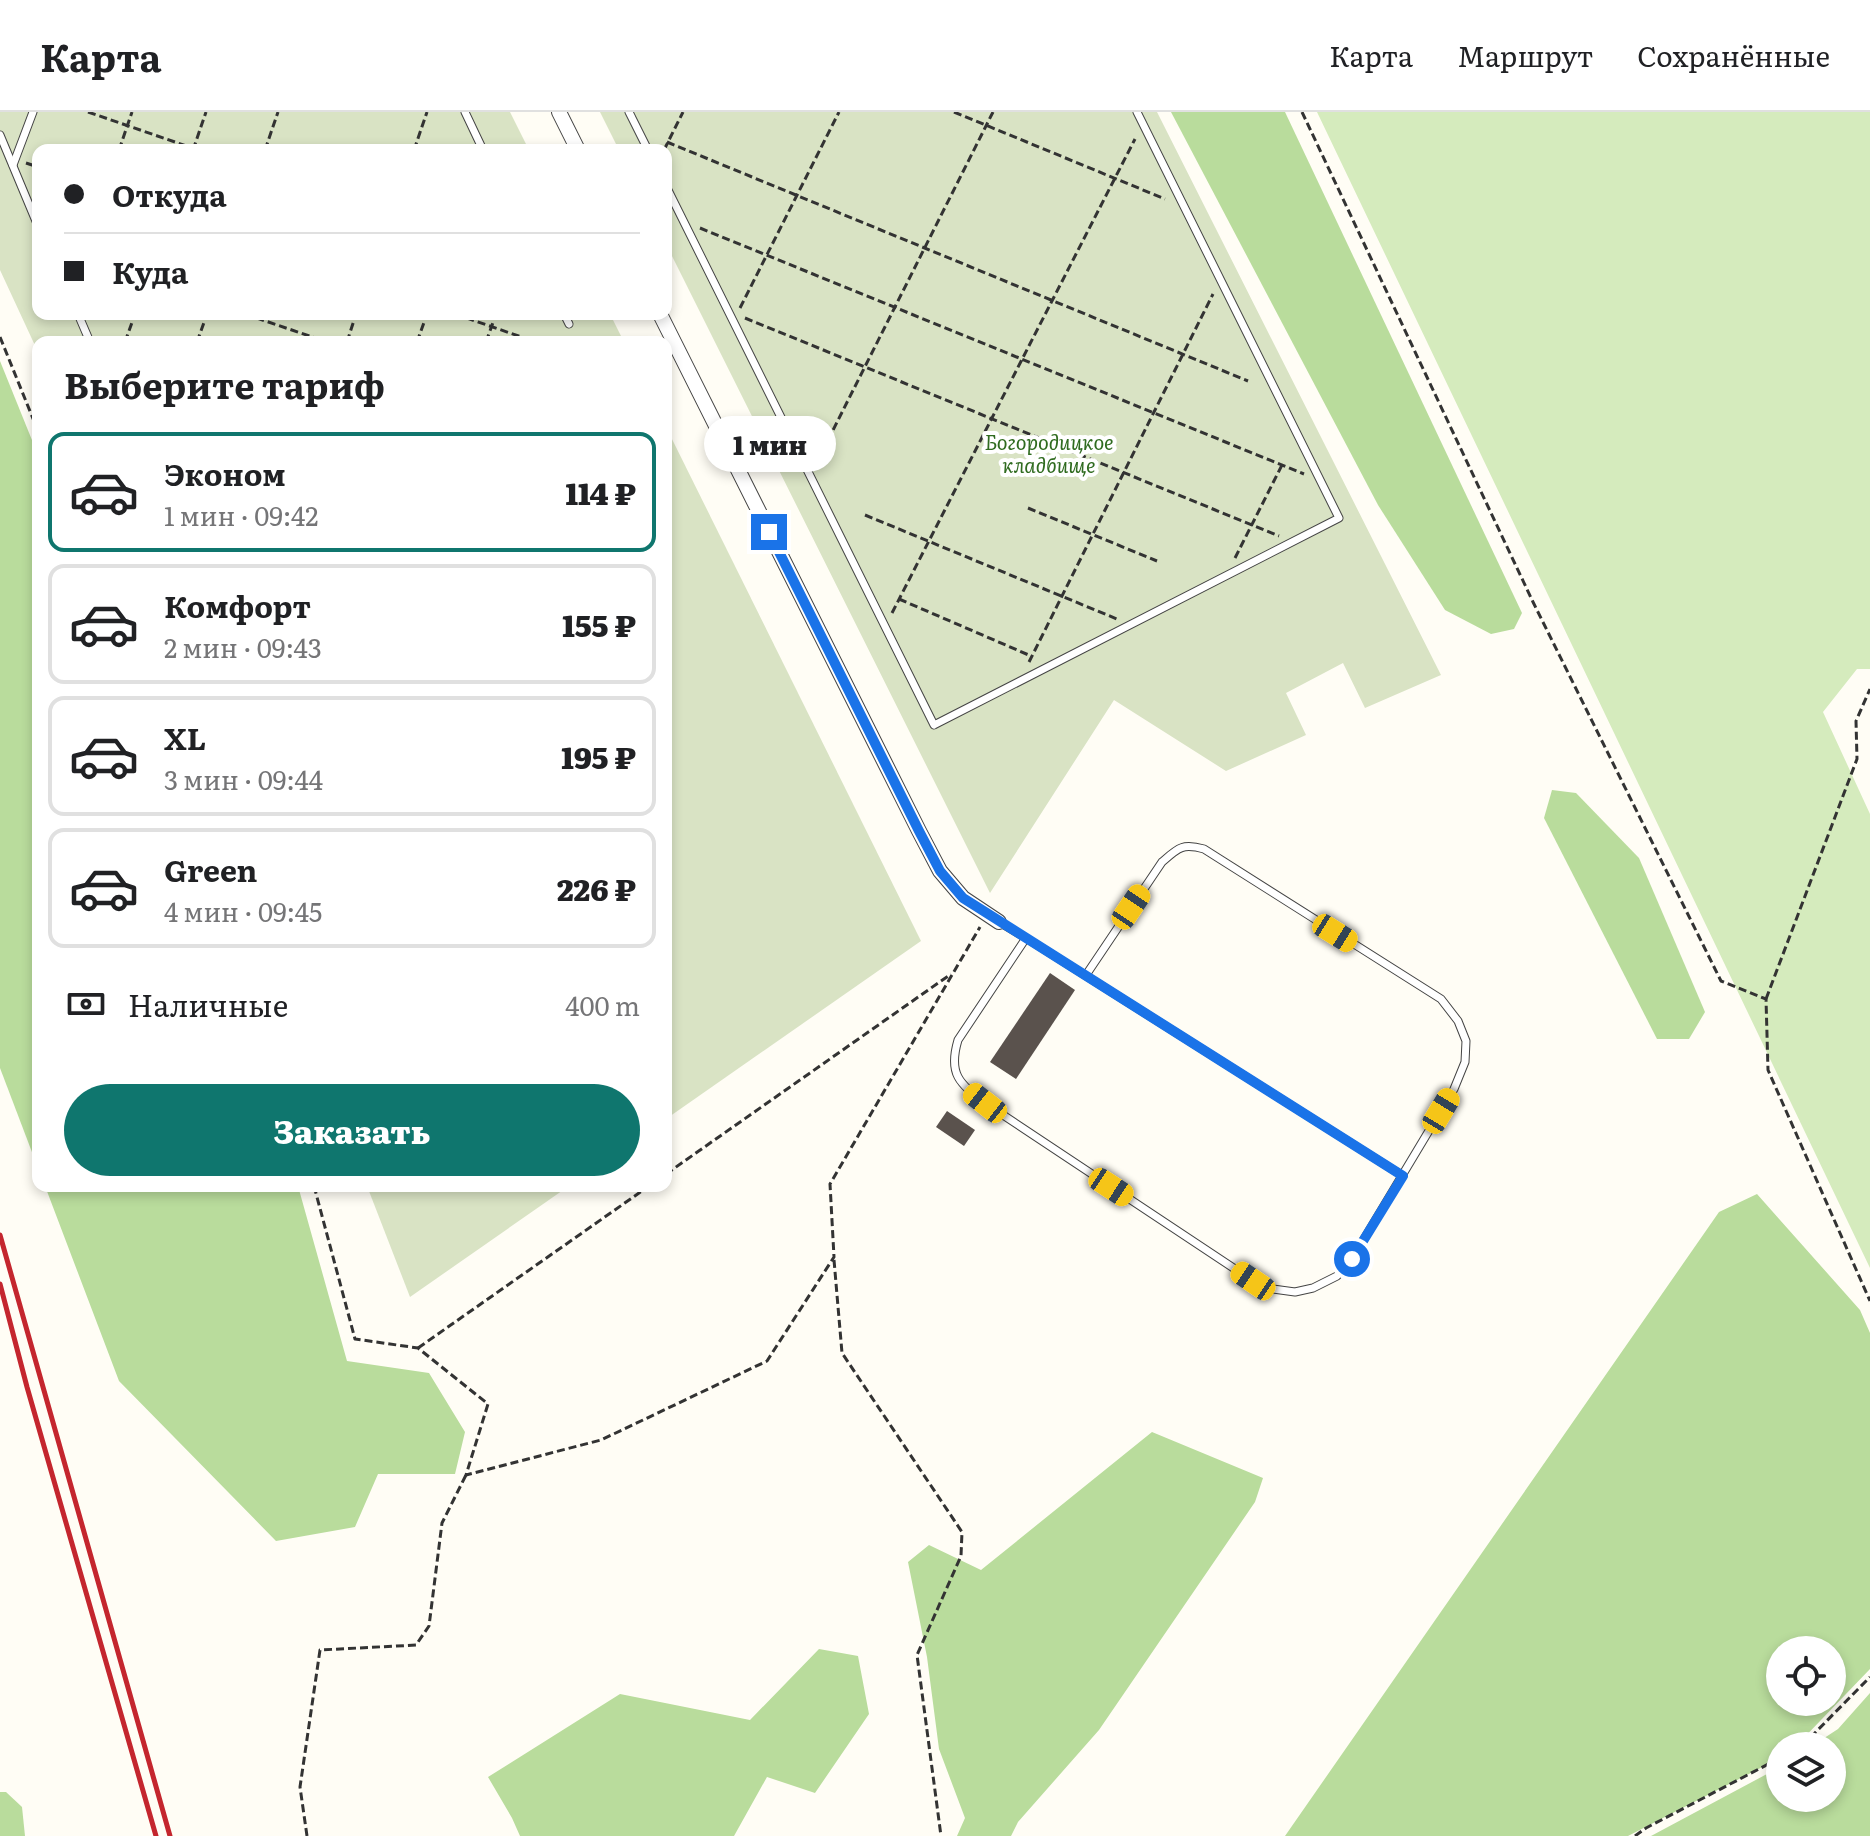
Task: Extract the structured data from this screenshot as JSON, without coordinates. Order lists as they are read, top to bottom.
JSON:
{
  "parks": ["Богородицкое кладбище"],
  "page": {
    "header": "Карта",
    "nav": ["Карта", "Маршрут", "Сохранённые"],
    "banner": ["Откуда", "Куда"],
    "heading": "Выберите тариф",
    "bubble": "1 мин",
    "list": [
      {
        "name": "Эконом",
        "note": "1 мин · 09:42",
        "value": "114 ₽"
      },
      {
        "name": "Комфорт",
        "note": "2 мин · 09:43",
        "value": "155 ₽"
      },
      {
        "name": "XL",
        "note": "3 мин · 09:44",
        "value": "195 ₽"
      },
      {
        "name": "Green",
        "note": "4 мин · 09:45",
        "value": "226 ₽"
      }
    ],
    "pay": ["Наличные", "400 m"],
    "buttons": "Заказать"
  }
}
